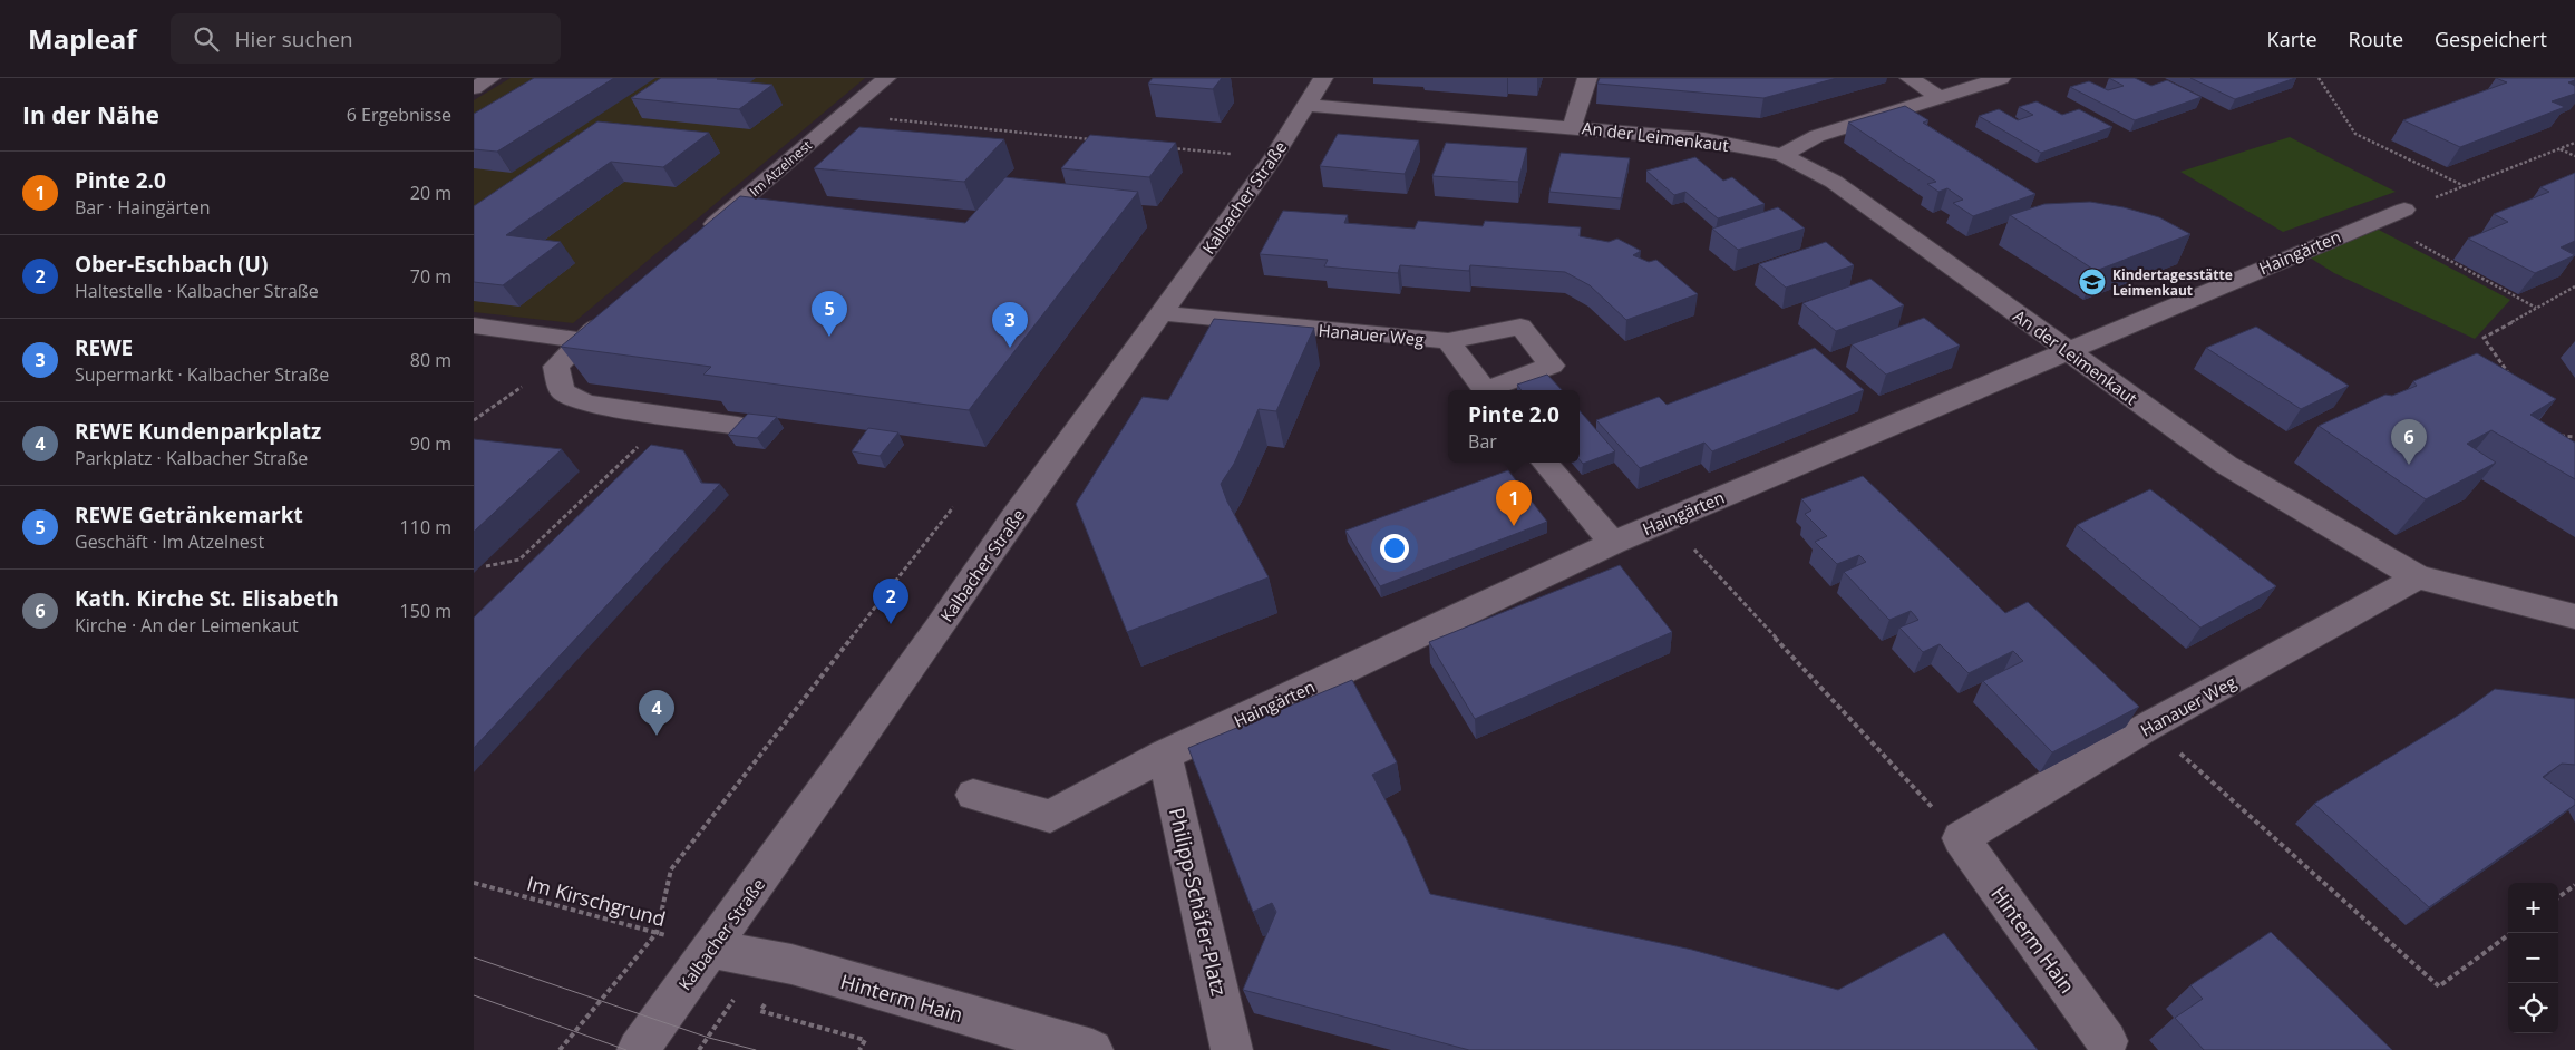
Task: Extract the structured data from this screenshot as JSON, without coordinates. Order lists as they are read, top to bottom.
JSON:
{
  "streets": {
    "street": [
      "An der Leimenkaut",
      "Im Atzelnest",
      "Kalbacher Straße",
      "Haingärten",
      "Hanauer Weg",
      "Philipp-Schäfer-Platz",
      "Hinterm Hain"
    ],
    "path": ["Im Kirschgrund"]
  },
  "crossings": [
    ["An der Leimenkaut", "Kalbacher Straße"],
    ["An der Leimenkaut", "Haingärten"],
    ["An der Leimenkaut", "Hanauer Weg"],
    ["Kalbacher Straße", "Hanauer Weg"],
    ["Kalbacher Straße", "Im Kirschgrund"],
    ["Kalbacher Straße", "Hinterm Hain"],
    ["Haingärten", "Philipp-Schäfer-Platz"],
    ["Hanauer Weg", "Hinterm Hain"],
    ["Im Kirschgrund", "Hinterm Hain"]
  ],
  "places": {
    "school or university": ["Kindertagesstätte Leimenkaut"]
  },
  "page": {
    "header": "Mapleaf",
    "search": "Hier suchen",
    "nav": ["Karte", "Route", "Gespeichert"],
    "heading": ["In der Nähe", "6 Ergebnisse"],
    "list": [
      {
        "mark": "1",
        "name": "Pinte 2.0",
        "note": "Bar · Haingärten",
        "value": "20 m"
      },
      {
        "mark": "2",
        "name": "Ober-Eschbach (U)",
        "note": "Haltestelle · Kalbacher Straße",
        "value": "70 m"
      },
      {
        "mark": "3",
        "name": "REWE",
        "note": "Supermarkt · Kalbacher Straße",
        "value": "80 m"
      },
      {
        "mark": "4",
        "name": "REWE Kundenparkplatz",
        "note": "Parkplatz · Kalbacher Straße",
        "value": "90 m"
      },
      {
        "mark": "5",
        "name": "REWE Getränkemarkt",
        "note": "Geschäft · Im Atzelnest",
        "value": "110 m"
      },
      {
        "mark": "6",
        "name": "Kath. Kirche St. Elisabeth",
        "note": "Kirche · An der Leimenkaut",
        "value": "150 m"
      }
    ],
    "pins": [
      "5",
      "3",
      "6",
      "1",
      "2",
      "4"
    ],
    "popup": ["Pinte 2.0", "Bar"],
    "map_buttons": ["+", "−"]
  }
}
